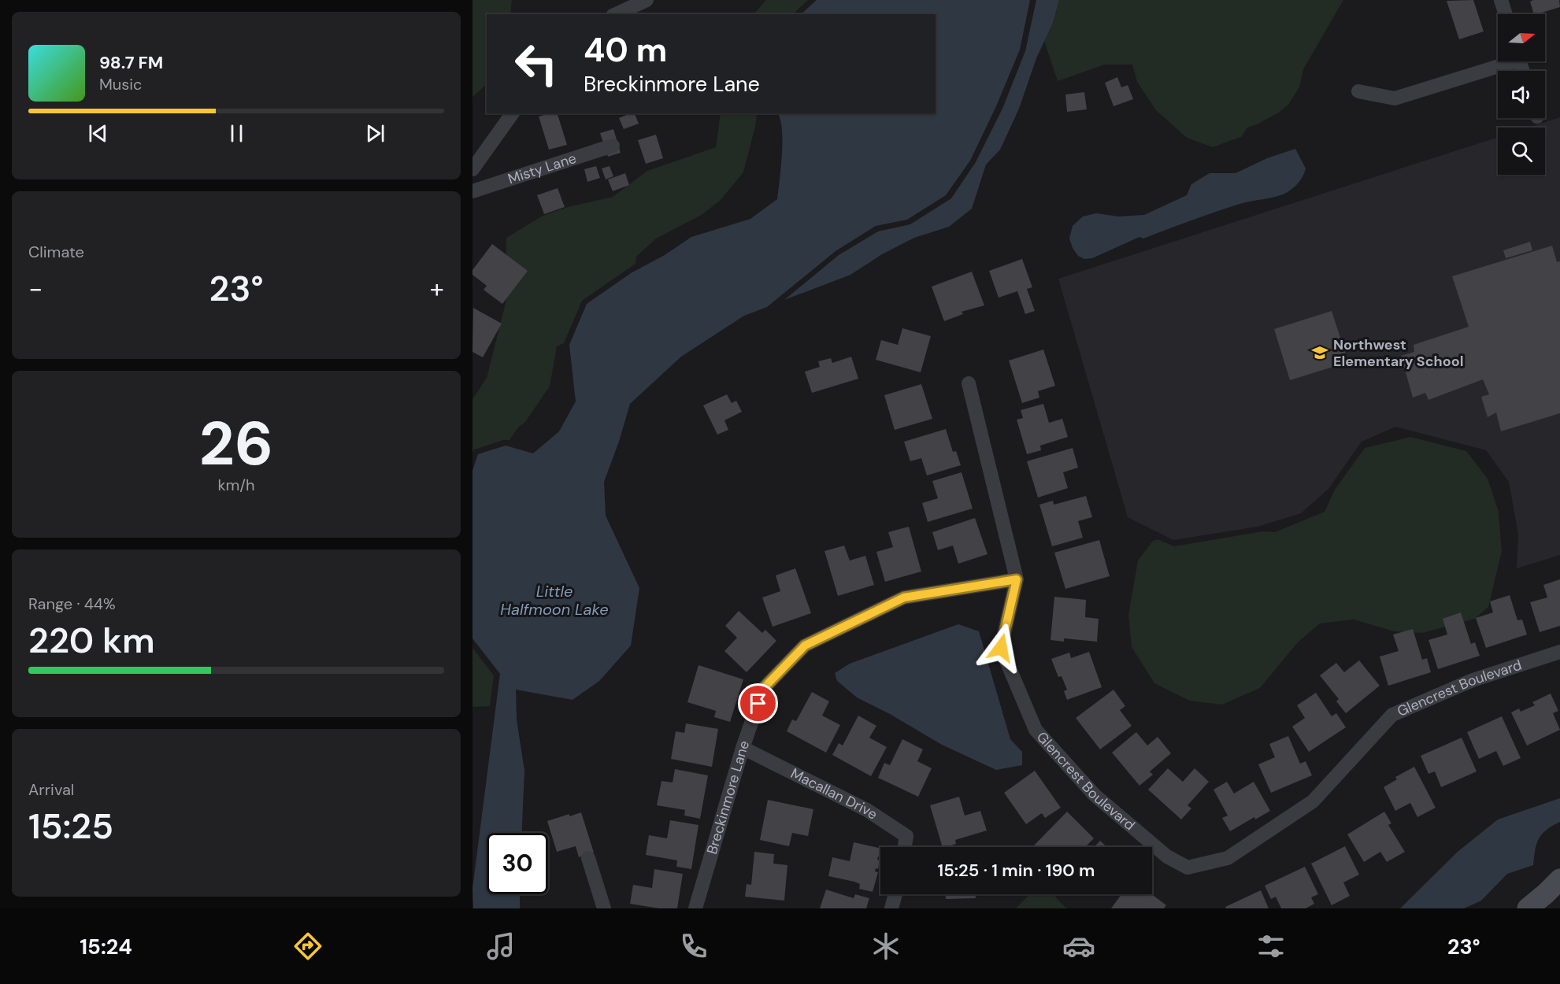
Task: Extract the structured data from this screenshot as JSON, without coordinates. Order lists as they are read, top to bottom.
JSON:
{
  "streets": {
    "street": [
      "Misty Lane",
      "Glencrest Boulevard",
      "Macallan Drive",
      "Breckinmore Lane"
    ]
  },
  "crossings": [
    ["Glencrest Boulevard", "Breckinmore Lane"],
    ["Macallan Drive", "Breckinmore Lane"]
  ],
  "water": ["Little Halfmoon Lake"],
  "places": {
    "school or university": ["Northwest Elementary School"]
  },
  "north": "right",
  "page": {
    "turn": ["40 m", "Breckinmore Lane"],
    "song": ["98.7 FM", "Music"],
    "tile": [
      "Climate",
      ["26", "km/h"],
      ["Range · 44%", "220 km"],
      ["Arrival", "15:25"]
    ],
    "heat": ["−", "23°", "+"],
    "limit": "30",
    "trip": "15:25 · 1 min · 190 m",
    "tabs": ["15:24", "23°"]
  }
}
